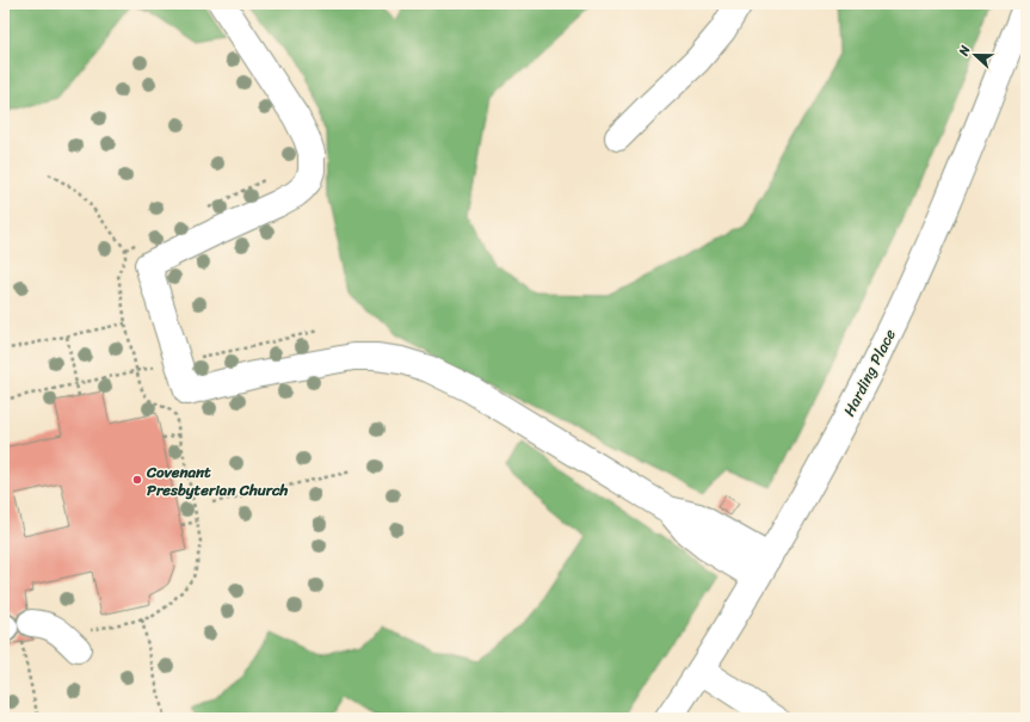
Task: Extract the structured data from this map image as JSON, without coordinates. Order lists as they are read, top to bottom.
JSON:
{
  "streets": {
    "main road": ["Harding Place"]
  },
  "places": ["Covenant Presbyterian Church"],
  "north": "left"
}
